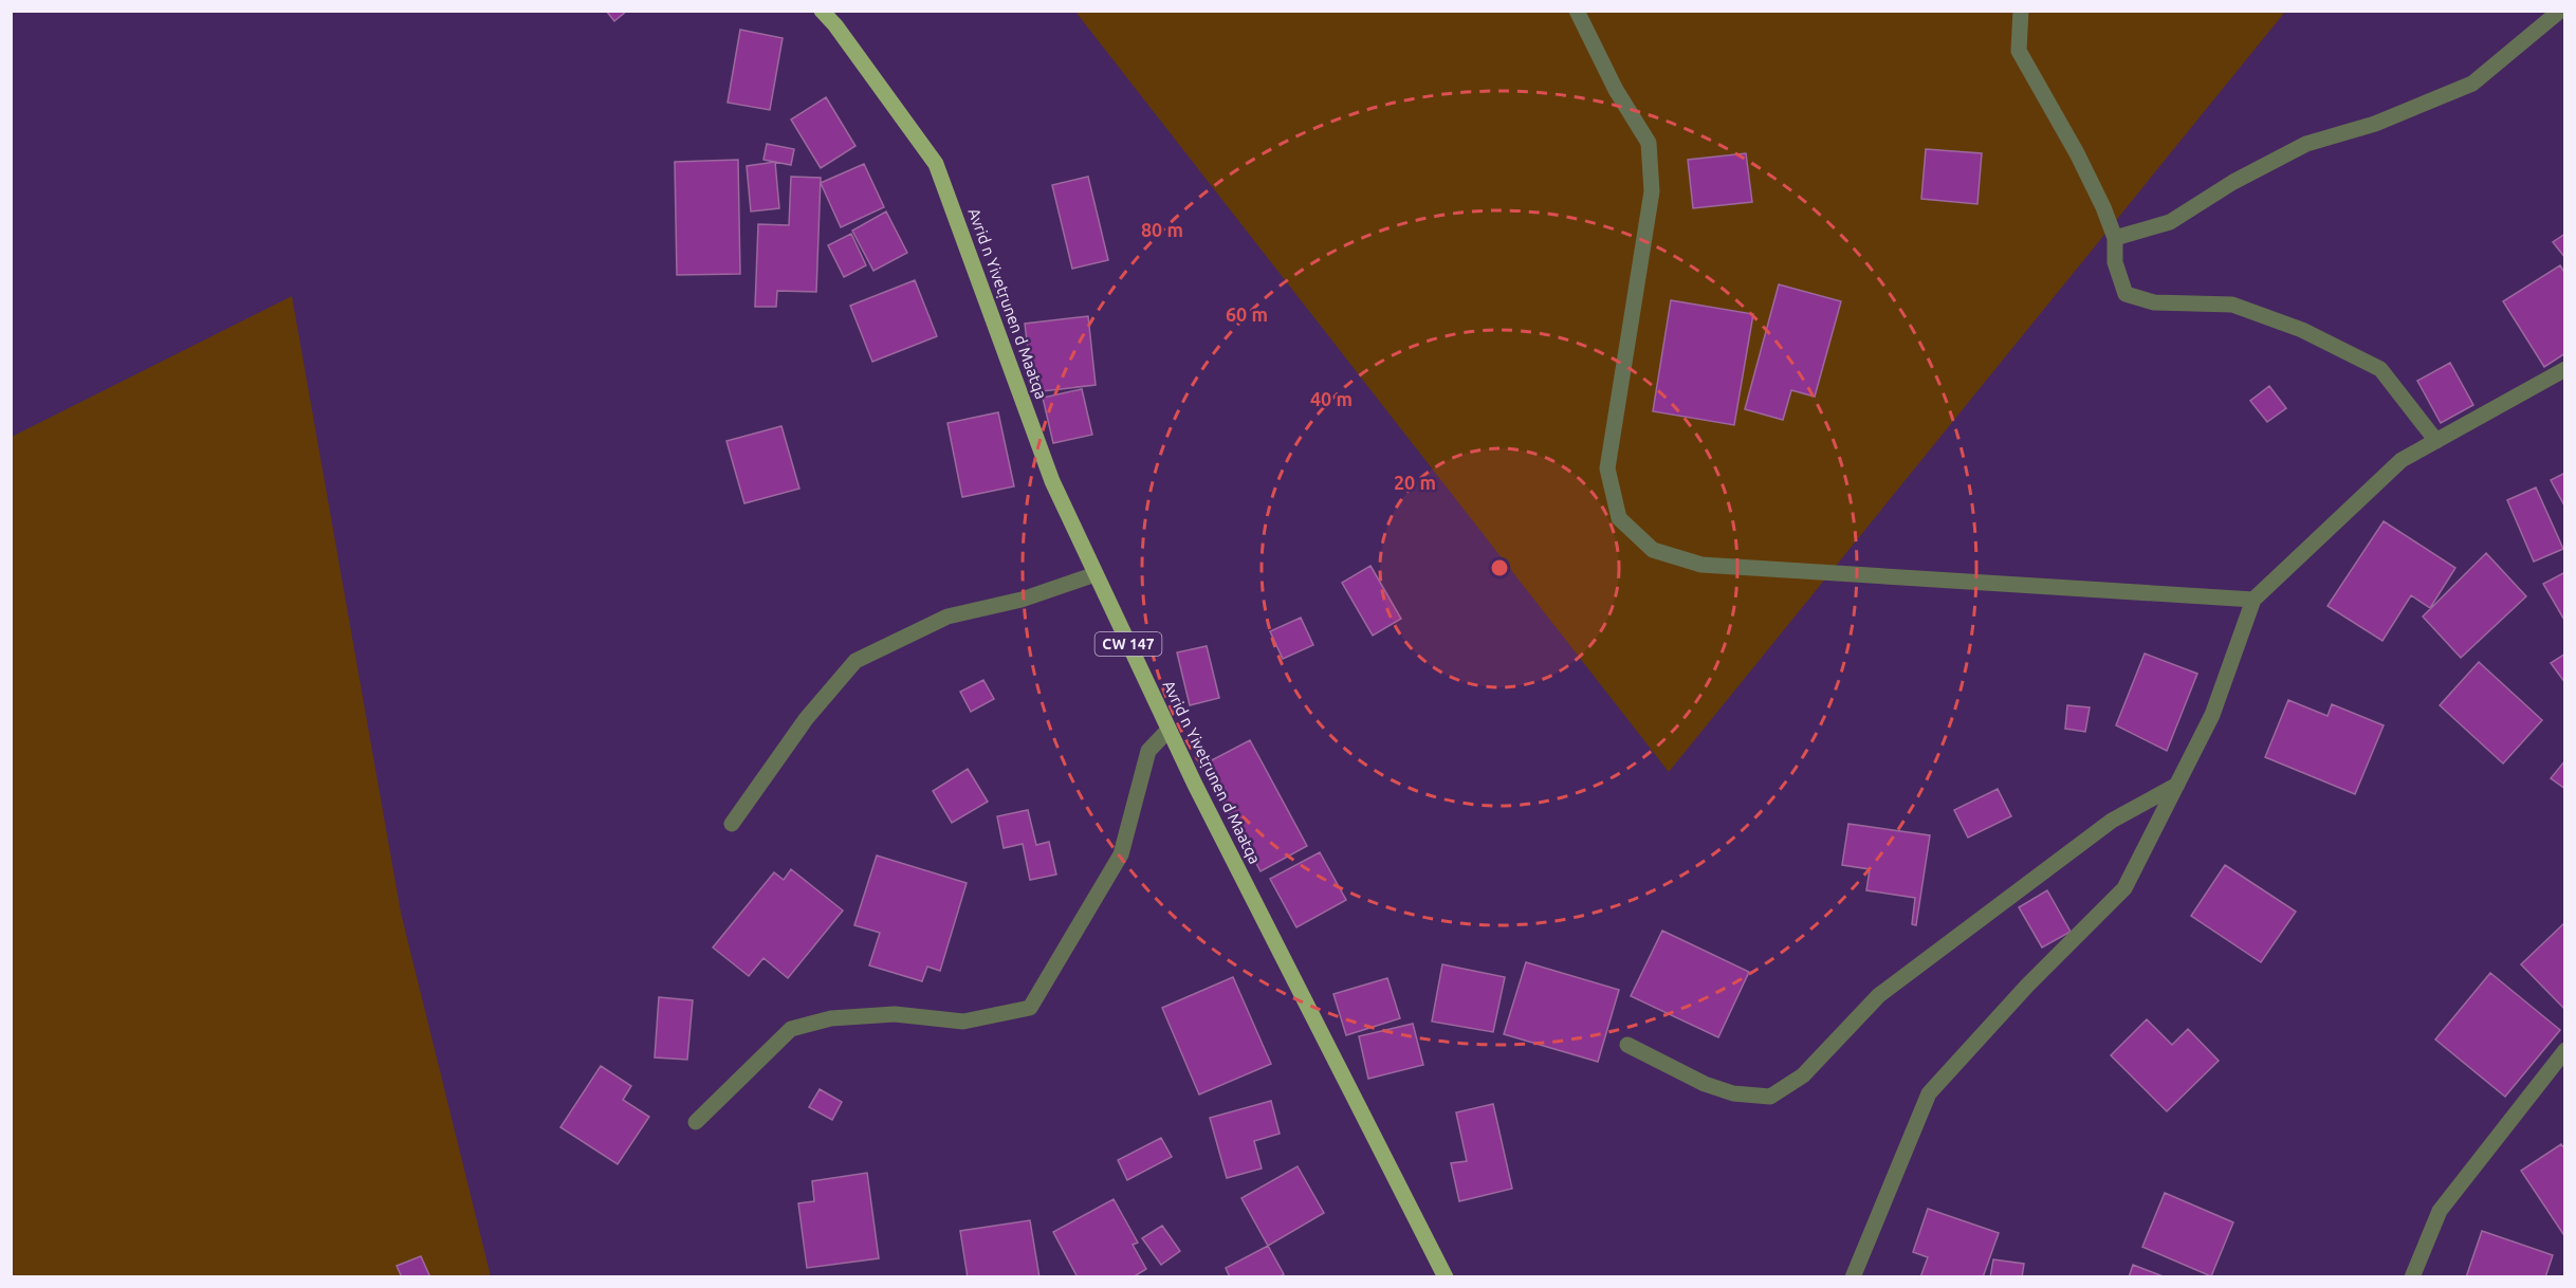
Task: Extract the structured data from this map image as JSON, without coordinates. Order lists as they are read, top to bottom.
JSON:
{
  "streets": {
    "main road": ["Avrid n Yivetṛunen d Maatqa", "CW 147"]
  },
  "rings": [
    "80 m",
    "60 m",
    "40 m",
    "20 m"
  ]
}
